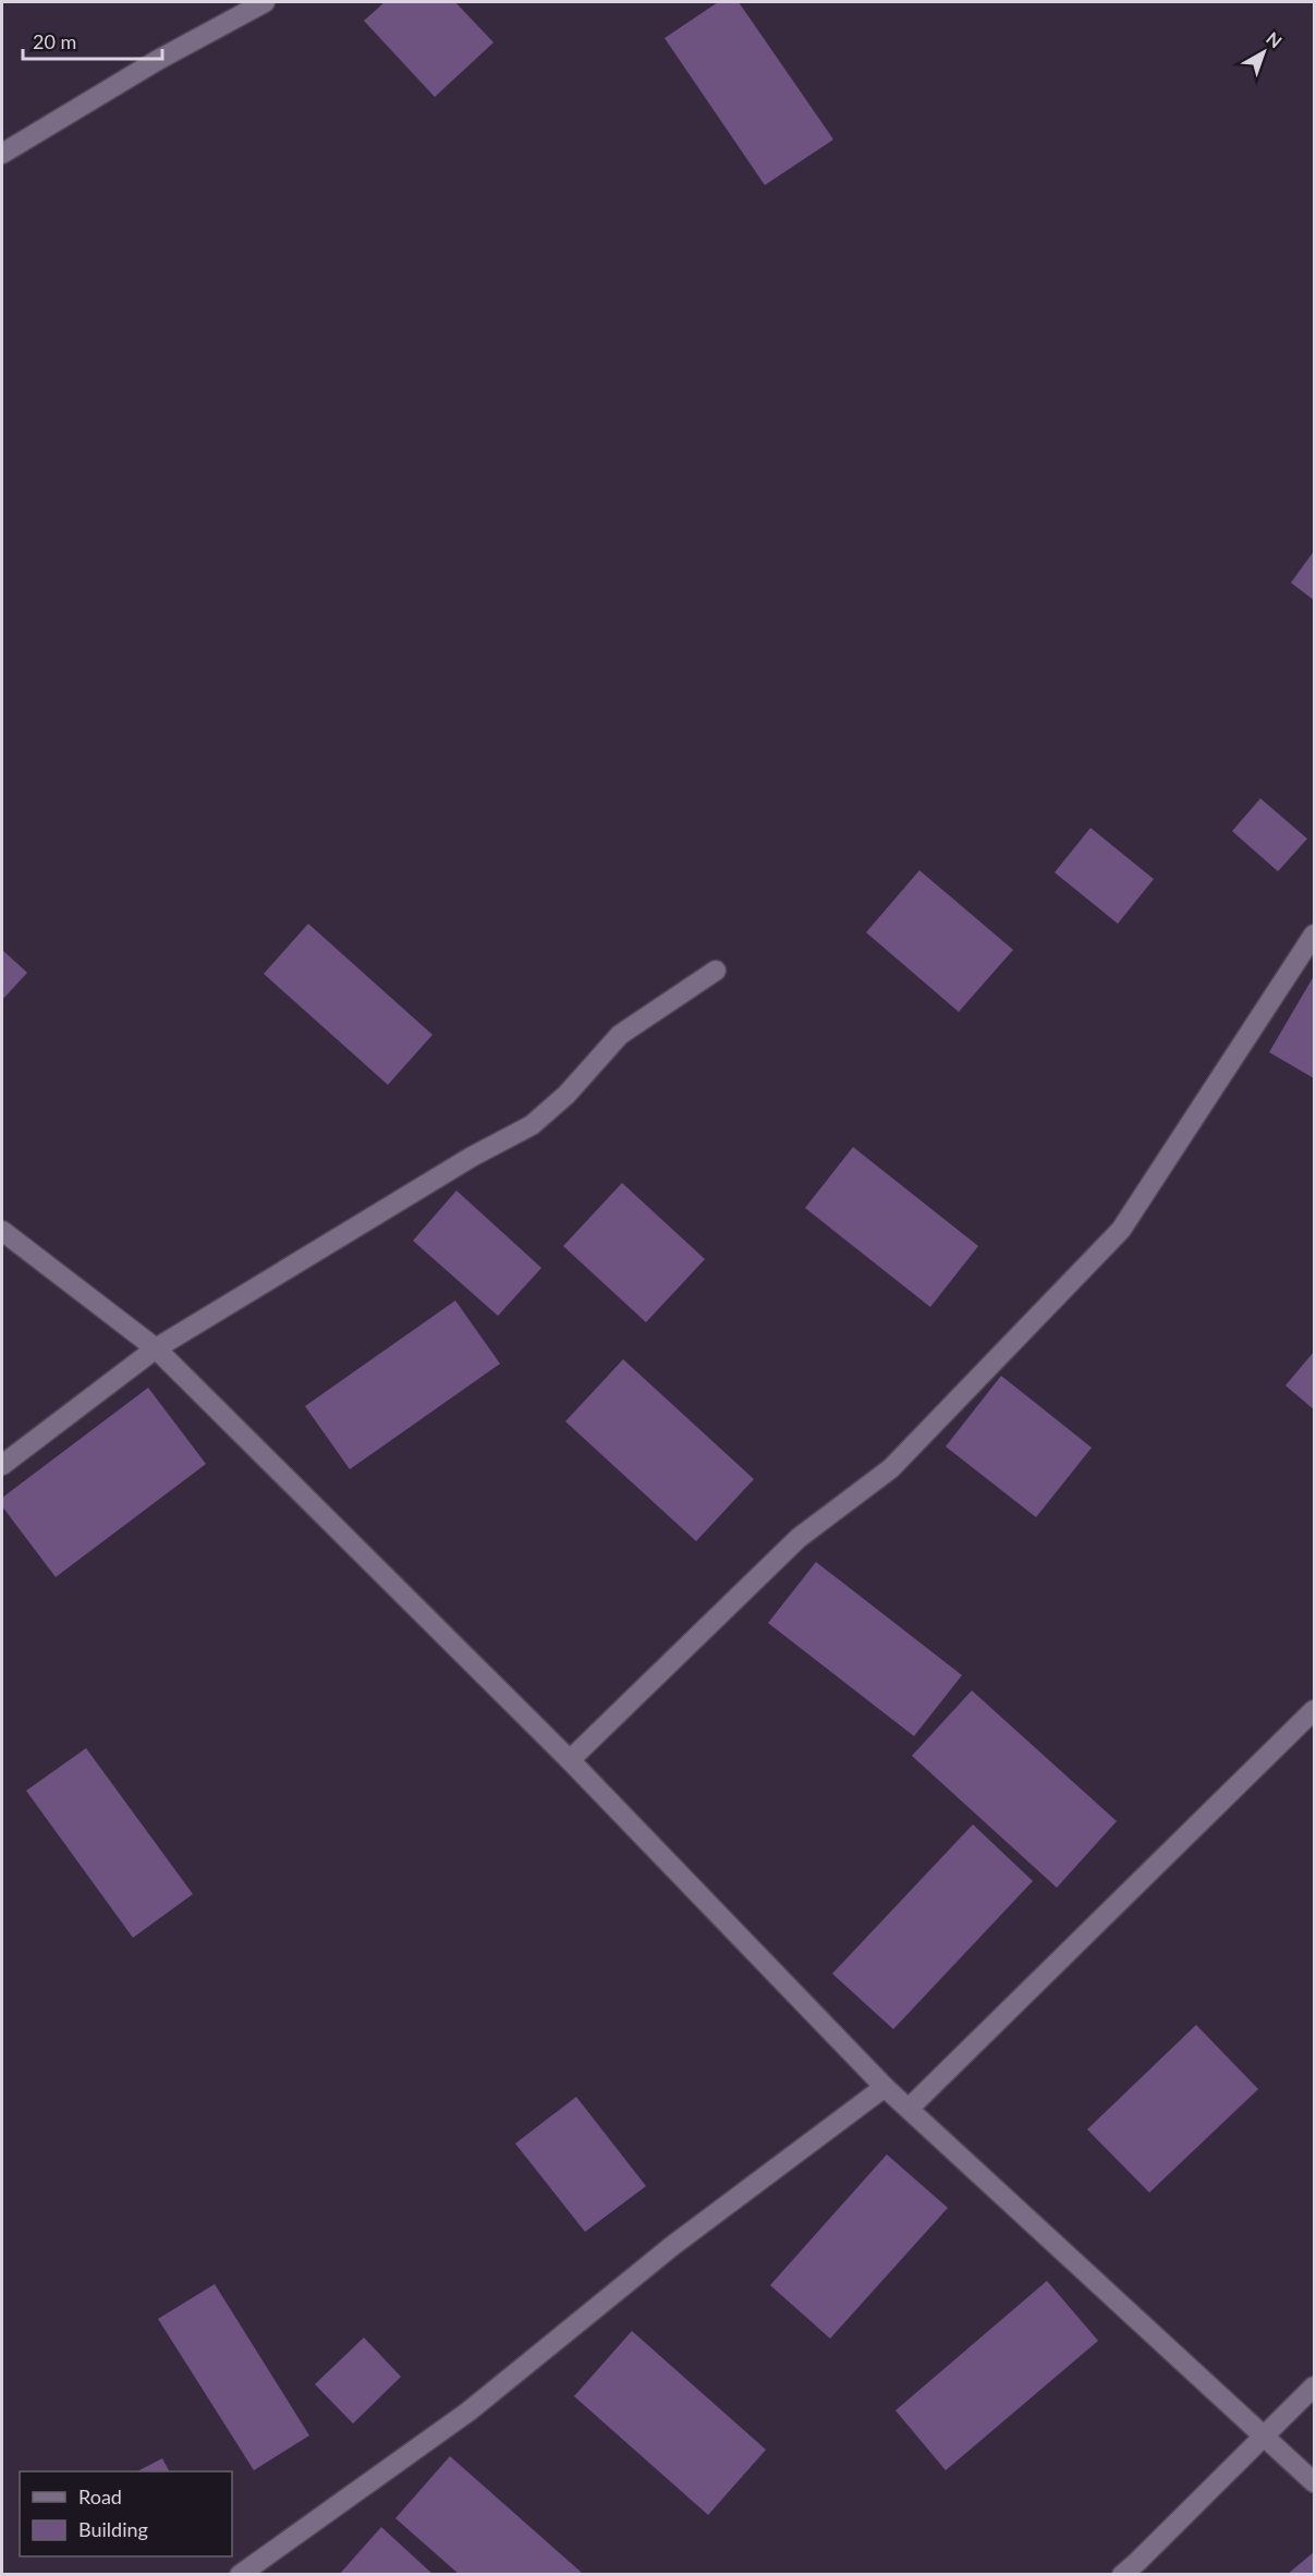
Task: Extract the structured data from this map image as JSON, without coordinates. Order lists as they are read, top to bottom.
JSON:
{
  "legend": ["Road", "Building"],
  "scale_bar": "20 m",
  "north": "top right"
}
